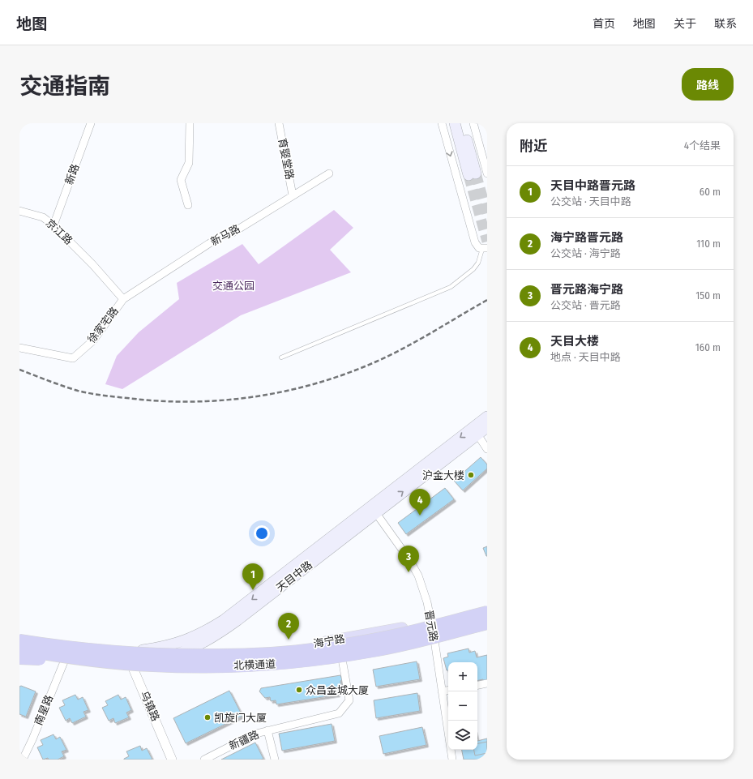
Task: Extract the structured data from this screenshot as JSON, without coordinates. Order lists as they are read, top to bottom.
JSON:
{
  "streets": {
    "highway": ["北横通道"],
    "main road": ["天目中路", "海宁路"],
    "street": [
      "育婴堂路",
      "新路",
      "京江路",
      "新马路",
      "徐家宅路",
      "晋元路",
      "乌镇路",
      "南星路",
      "新疆路"
    ]
  },
  "crossings": [
    ["育婴堂路", "新马路"],
    ["新路", "京江路"],
    ["京江路", "徐家宅路"],
    ["新马路", "徐家宅路"],
    ["天目中路", "晋元路"],
    ["天目中路", "海宁路"],
    ["天目中路", "北横通道"],
    ["天目中路", "乌镇路"],
    ["天目中路", "南星路"],
    ["晋元路", "海宁路"],
    ["海宁路", "乌镇路"],
    ["海宁路", "新疆路"],
    ["北横通道", "南星路"]
  ],
  "parks": ["交通公园"],
  "places": ["沪金大楼", "众昌金城大厦", "凯旋门大厦"],
  "page": {
    "header": "地图",
    "nav": [
      "首页",
      "地图",
      "关于",
      "联系"
    ],
    "title": "交通指南",
    "buttons": "路线",
    "heading": ["附近", "4个结果"],
    "list": [
      {
        "mark": "1",
        "name": "天目中路晋元路",
        "note": "公交站 · 天目中路",
        "value": "60 m"
      },
      {
        "mark": "2",
        "name": "海宁路晋元路",
        "note": "公交站 · 海宁路",
        "value": "110 m"
      },
      {
        "mark": "3",
        "name": "晋元路海宁路",
        "note": "公交站 · 晋元路",
        "value": "150 m"
      },
      {
        "mark": "4",
        "name": "天目大楼",
        "note": "地点 · 天目中路",
        "value": "160 m"
      }
    ],
    "pins": [
      "4",
      "3",
      "1",
      "2"
    ],
    "map_buttons": ["+", "−"]
  }
}
